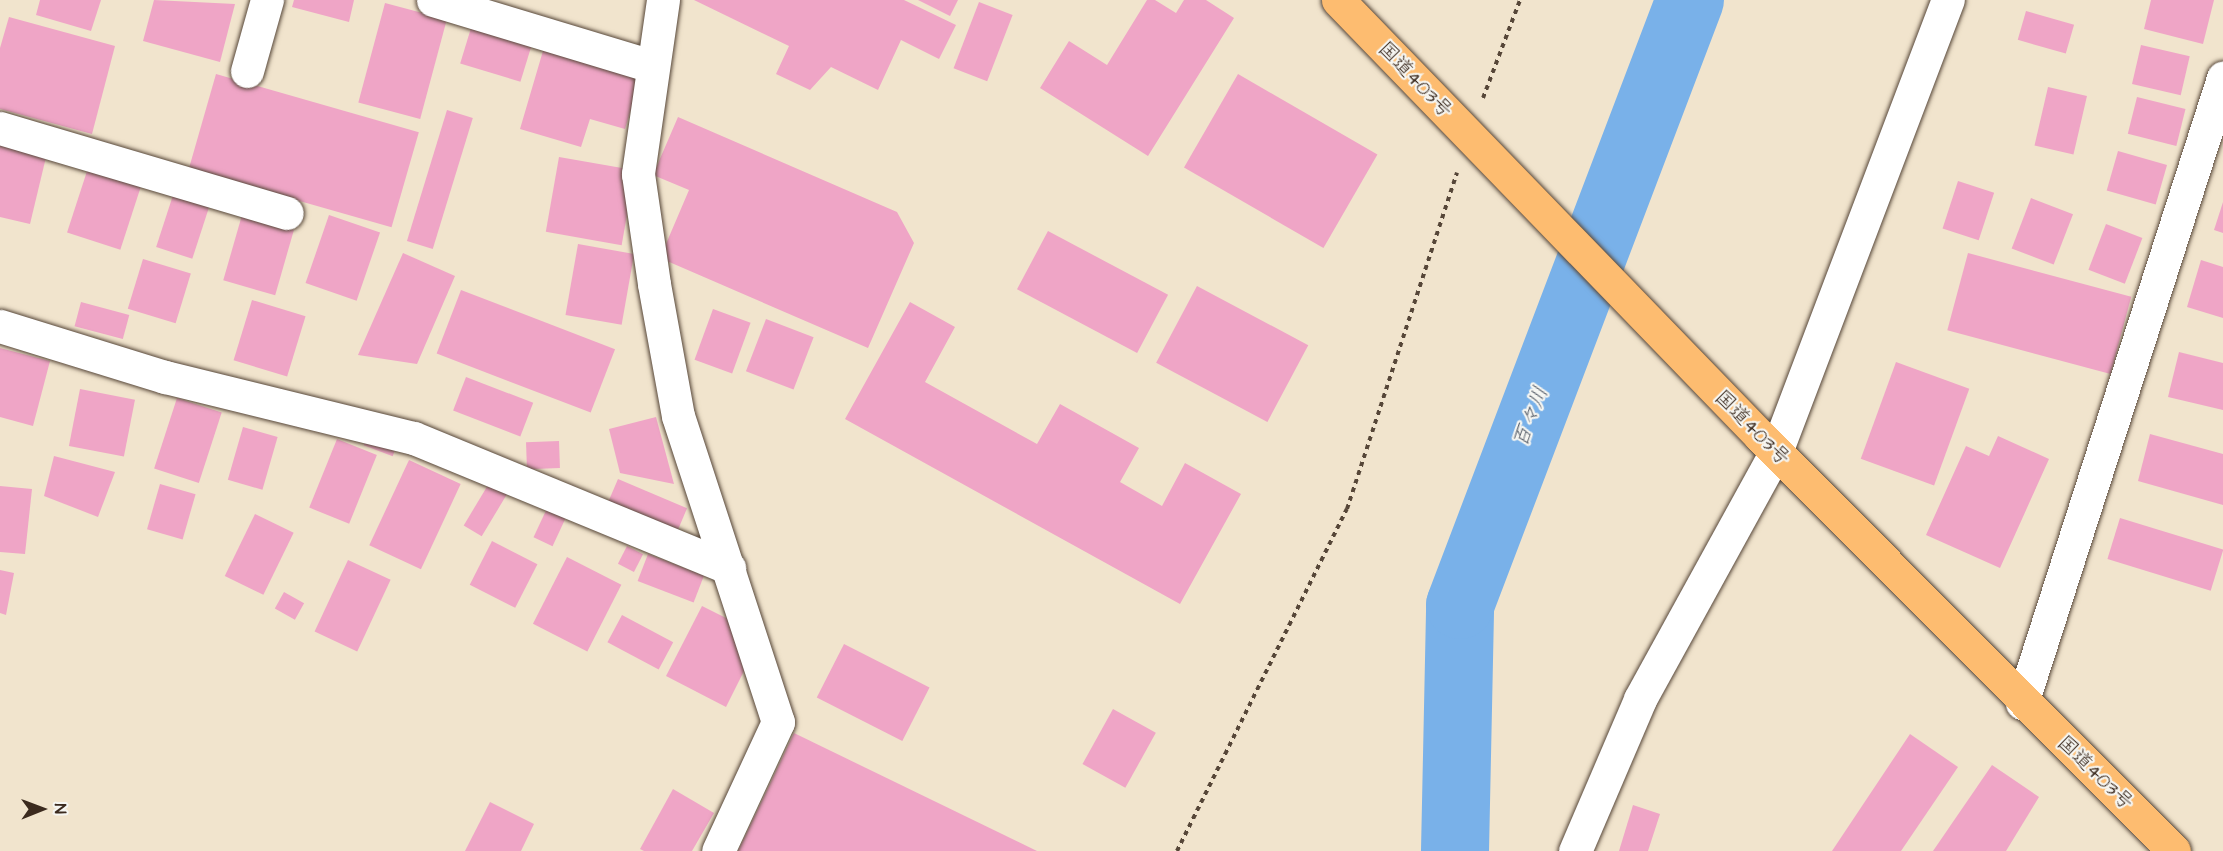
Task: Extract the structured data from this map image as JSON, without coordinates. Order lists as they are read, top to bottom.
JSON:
{
  "streets": {
    "highway": ["国道403号"]
  },
  "water": ["百々川"],
  "north": "right"
}
